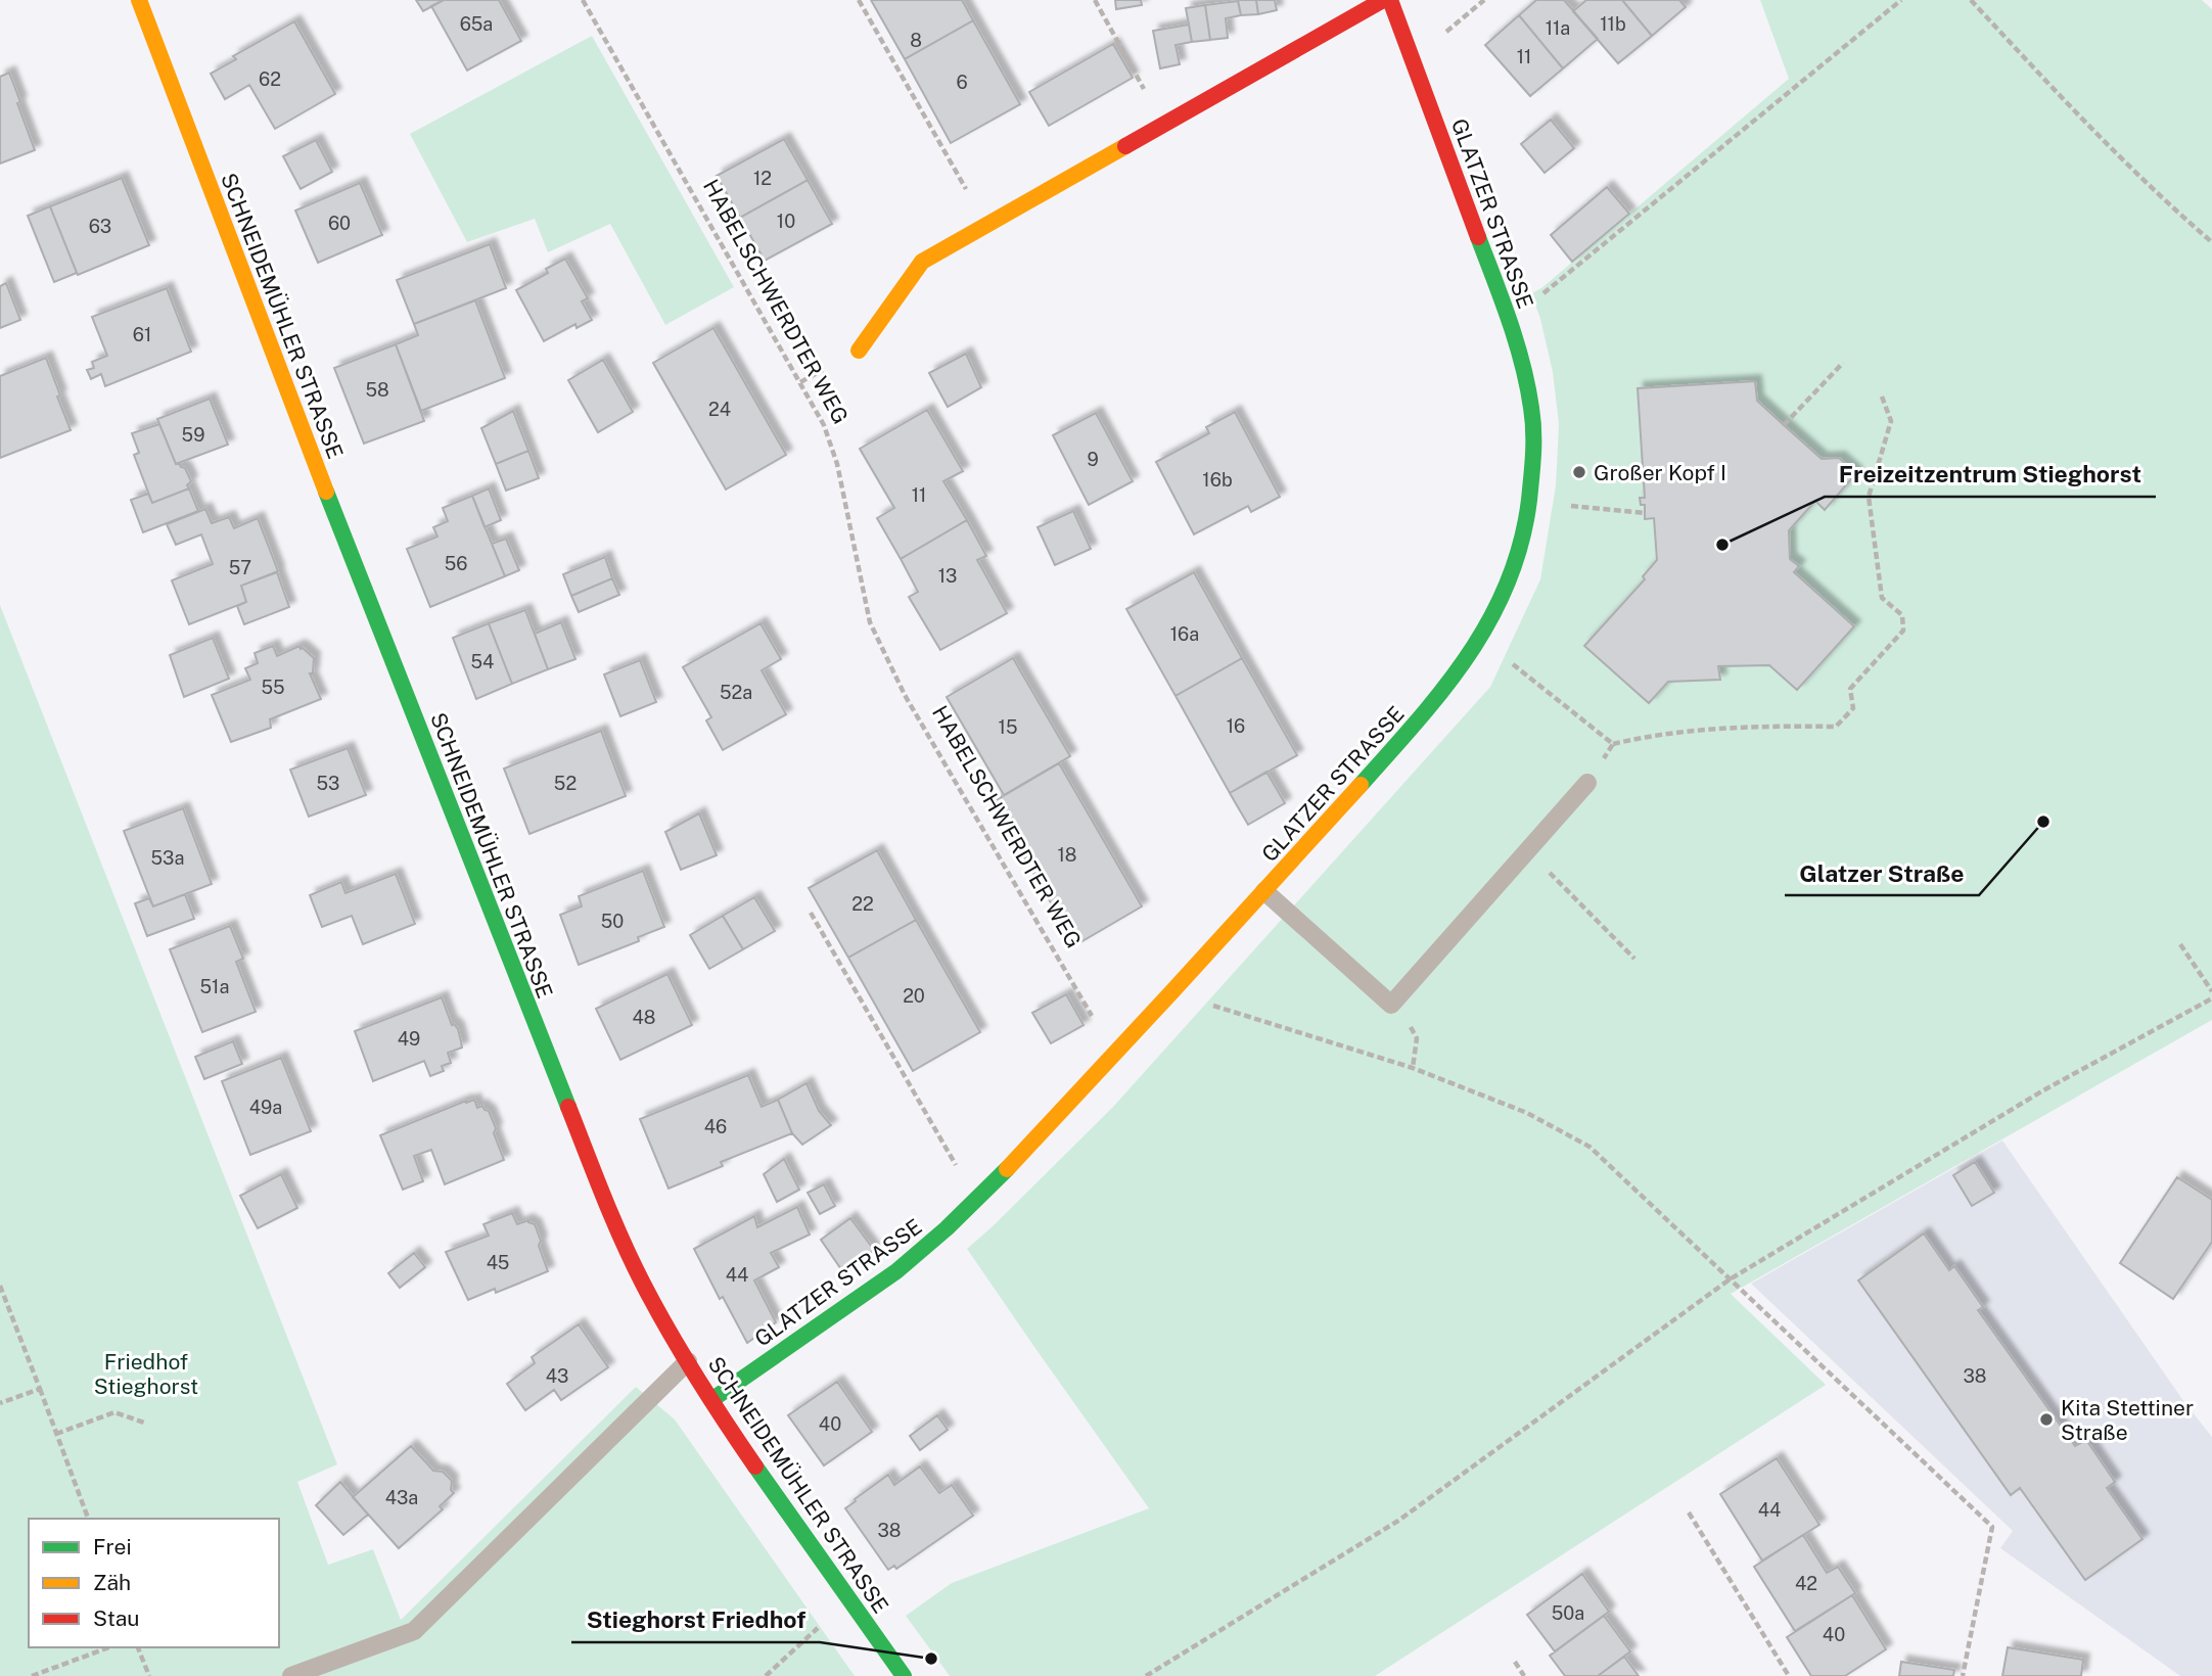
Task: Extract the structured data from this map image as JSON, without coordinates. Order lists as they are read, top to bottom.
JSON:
{
  "streets": {
    "street": ["GLATZER STRASSE", "SCHNEIDEMÜHLER STRASSE"],
    "path": ["HABELSCHWERDTER WEG"]
  },
  "crossings": [
    ["GLATZER STRASSE", "HABELSCHWERDTER WEG"],
    ["GLATZER STRASSE", "SCHNEIDEMÜHLER STRASSE"]
  ],
  "parks": ["Friedhof Stieghorst"],
  "places": [
    "Großer Kopf I",
    "Freizeitzentrum Stieghorst",
    "Glatzer Straße",
    "Kita Stettiner Straße",
    "Stieghorst Friedhof"
  ],
  "house_numbers": [
    "65a",
    "11b",
    "11a",
    "8",
    "11",
    "62",
    "6",
    "12",
    "10",
    "60",
    "63",
    "61",
    "58",
    "24",
    "59",
    "9",
    "16b",
    "11",
    "56",
    "57",
    "13",
    "16a",
    "54",
    "55",
    "52a",
    "16",
    "15",
    "53",
    "52",
    "18",
    "53a",
    "22",
    "50",
    "51a",
    "20",
    "48",
    "49",
    "49a",
    "46",
    "45",
    "44",
    "43",
    "38",
    "40",
    "43a",
    "44",
    "38",
    "42",
    "50a",
    "40"
  ],
  "legend": ["Frei", "Zäh", "Stau"]
}
